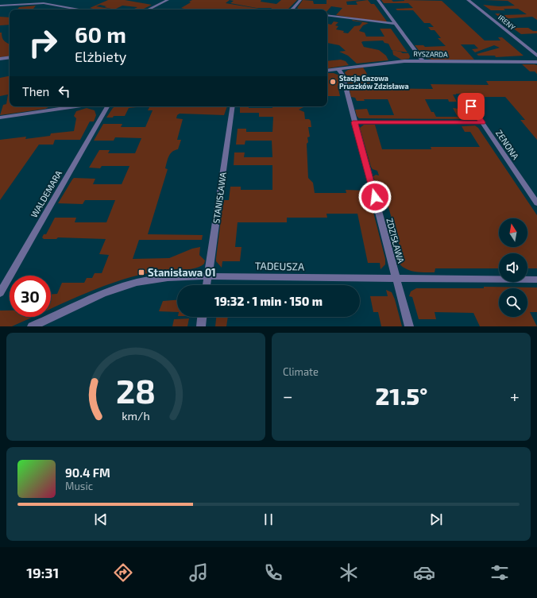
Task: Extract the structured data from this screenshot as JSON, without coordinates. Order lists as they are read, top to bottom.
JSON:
{
  "streets": {
    "street": [
      "IRENY",
      "RYSZARDA",
      "ZENONA",
      "WALDEMARA",
      "STANISŁAWA",
      "ZDZISŁAWA",
      "TADEUSZA"
    ]
  },
  "crossings": [
    ["RYSZARDA", "ZDZISŁAWA"],
    ["STANISŁAWA", "TADEUSZA"],
    ["ZDZISŁAWA", "TADEUSZA"]
  ],
  "places": {
    "other": ["Stacja Gazowa Pruszków Zdzisława"],
    "transit": ["Stanisława 01"]
  },
  "north": "top",
  "page": {
    "turn": ["60 m", "Elżbiety"],
    "then": "Then",
    "limit": "30",
    "trip": "19:32 · 1 min · 150 m",
    "tile": "Climate",
    "heat": ["−", "21.5°", "+"],
    "song": ["90.4 FM", "Music"],
    "tabs": "19:31",
    "gauge": ["28", "km/h"]
  }
}
